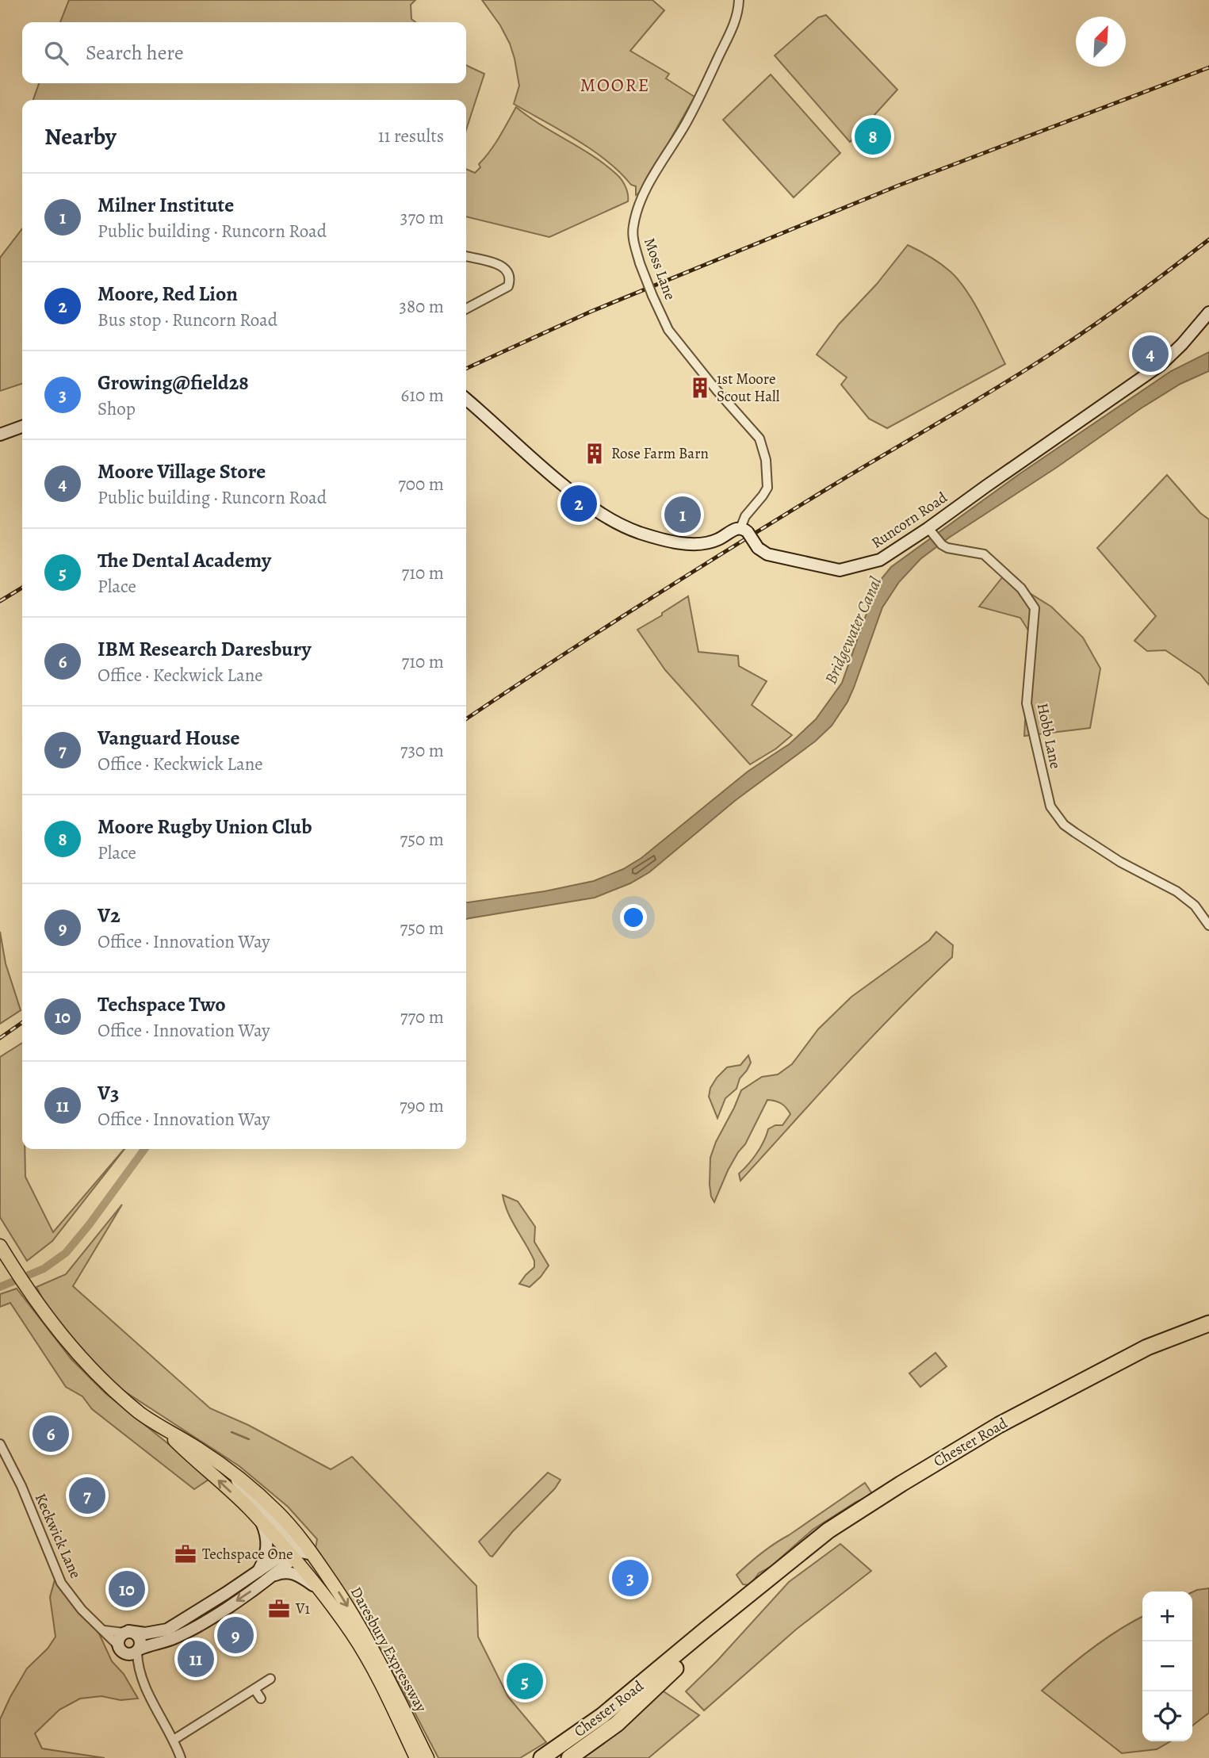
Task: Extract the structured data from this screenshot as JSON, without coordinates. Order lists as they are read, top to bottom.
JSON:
{
  "streets": {
    "highway": ["Chester Road"],
    "main road": ["Daresbury Expressway"],
    "street": [
      "Moss Lane",
      "Runcorn Road",
      "Hobb Lane",
      "Keckwick Lane"
    ]
  },
  "crossings": [
    ["Moss Lane", "Runcorn Road"],
    ["Runcorn Road", "Hobb Lane"]
  ],
  "districts": ["MOORE"],
  "water": ["Bridgewater Canal"],
  "places": {
    "building": ["1st Moore Scout Hall", "Rose Farm Barn"],
    "office": ["Techspace One", "V1"]
  },
  "north": "top right",
  "page": {
    "search": "Search here",
    "heading": ["Nearby", "11 results"],
    "pins": [
      "8",
      "4",
      "2",
      "1",
      "6",
      "7",
      "3",
      "10",
      "9",
      "11",
      "5"
    ],
    "list": [
      {
        "mark": "1",
        "name": "Milner Institute",
        "note": "Public building · Runcorn Road",
        "value": "370 m"
      },
      {
        "mark": "2",
        "name": "Moore, Red Lion",
        "note": "Bus stop · Runcorn Road",
        "value": "380 m"
      },
      {
        "mark": "3",
        "name": "Growing@field28",
        "note": "Shop",
        "value": "610 m"
      },
      {
        "mark": "4",
        "name": "Moore Village Store",
        "note": "Public building · Runcorn Road",
        "value": "700 m"
      },
      {
        "mark": "5",
        "name": "The Dental Academy",
        "note": "Place",
        "value": "710 m"
      },
      {
        "mark": "6",
        "name": "IBM Research Daresbury",
        "note": "Office · Keckwick Lane",
        "value": "710 m"
      },
      {
        "mark": "7",
        "name": "Vanguard House",
        "note": "Office · Keckwick Lane",
        "value": "730 m"
      },
      {
        "mark": "8",
        "name": "Moore Rugby Union Club",
        "note": "Place",
        "value": "750 m"
      },
      {
        "mark": "9",
        "name": "V2",
        "note": "Office · Innovation Way",
        "value": "750 m"
      },
      {
        "mark": "10",
        "name": "Techspace Two",
        "note": "Office · Innovation Way",
        "value": "770 m"
      },
      {
        "mark": "11",
        "name": "V3",
        "note": "Office · Innovation Way",
        "value": "790 m"
      }
    ],
    "map_buttons": ["+", "−"]
  }
}
